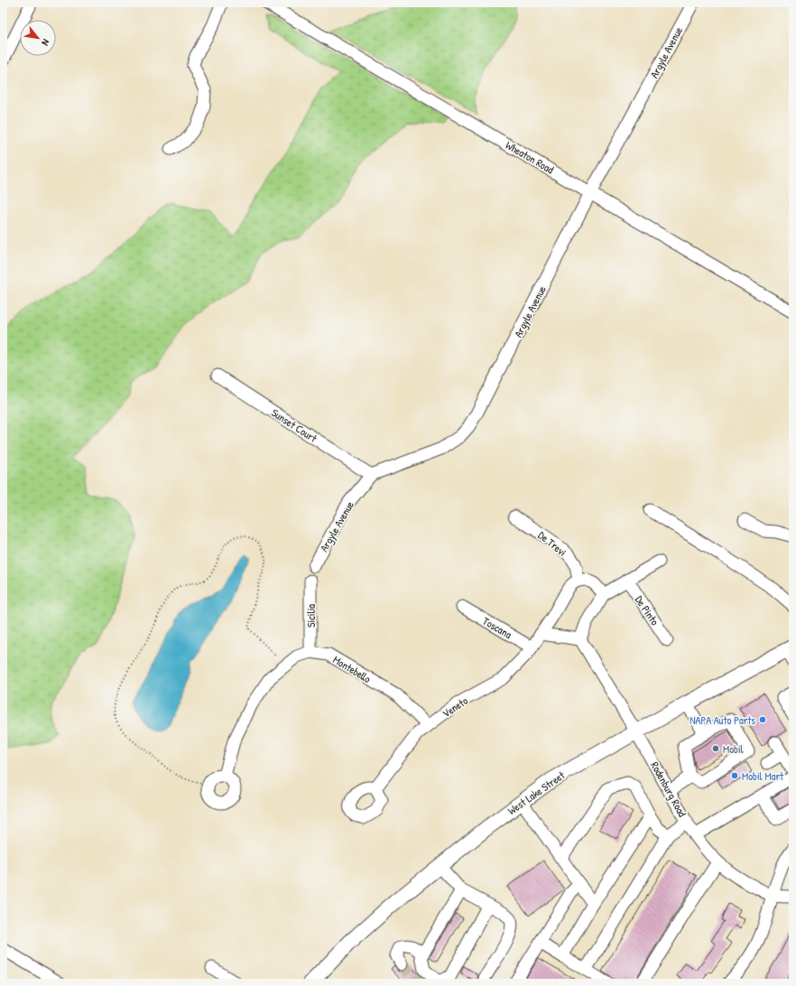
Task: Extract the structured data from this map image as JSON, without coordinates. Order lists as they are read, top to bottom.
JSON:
{
  "streets": {
    "main road": ["West Lake Street"],
    "street": [
      "Argyle Avenue",
      "Wheaton Road",
      "Sunset Court",
      "De Trevi",
      "De Pinto",
      "Sicilia",
      "Toscana",
      "Montebello",
      "Veneto",
      "Rodenburg Road"
    ]
  },
  "crossings": [
    ["Argyle Avenue", "Wheaton Road"],
    ["Argyle Avenue", "Sunset Court"],
    ["De Trevi", "Veneto"],
    ["Sicilia", "Montebello"],
    ["Toscana", "Veneto"],
    ["Montebello", "Veneto"],
    ["Rodenburg Road", "West Lake Street"]
  ],
  "places": ["NAPA Auto Parts", "Mobil", "Mobil Mart"],
  "north": "bottom right"
}
